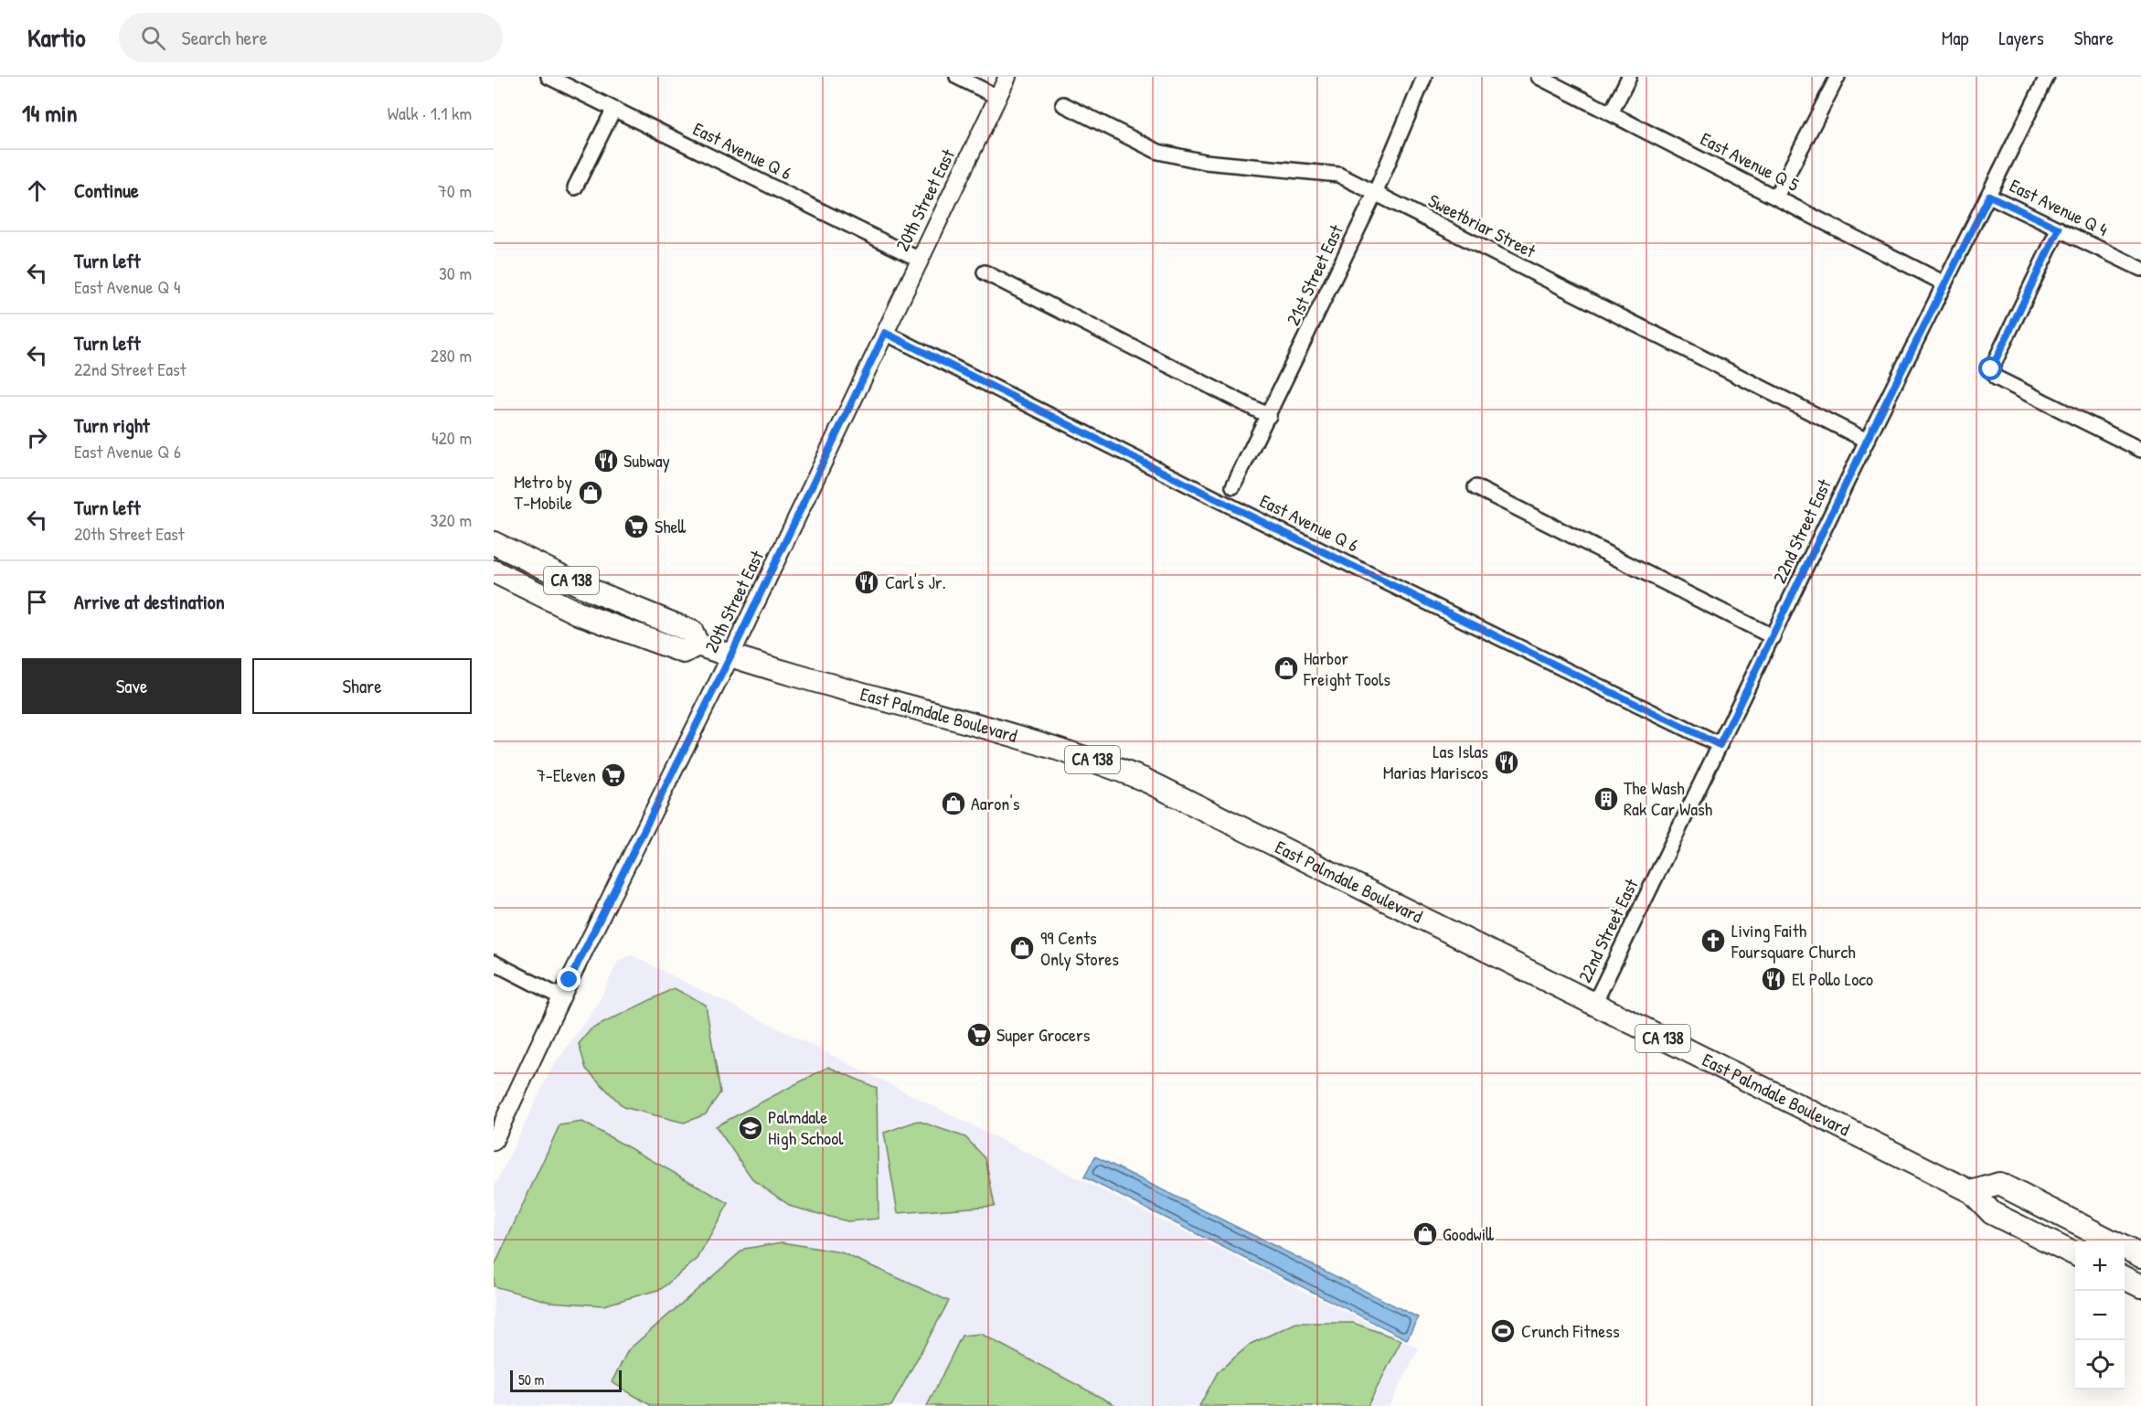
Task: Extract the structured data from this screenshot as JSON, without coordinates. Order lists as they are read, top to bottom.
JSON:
{
  "streets": {
    "highway": ["CA 138", "East Palmdale Boulevard"],
    "street": [
      "East Avenue Q 6",
      "East Avenue Q 5",
      "20th Street East",
      "East Avenue Q 4",
      "Sweetbriar Street",
      "21st Street East",
      "22nd Street East"
    ]
  },
  "crossings": [
    ["East Avenue Q 6", "20th Street East"],
    ["East Avenue Q 6", "22nd Street East"],
    ["East Avenue Q 5", "22nd Street East"],
    ["20th Street East", "East Palmdale Boulevard"],
    ["East Avenue Q 4", "22nd Street East"],
    ["Sweetbriar Street", "21st Street East"],
    ["Sweetbriar Street", "22nd Street East"],
    ["22nd Street East", "East Palmdale Boulevard"]
  ],
  "places": {
    "restaurant": [
      "Subway",
      "Carl's Jr.",
      "Las Islas Marias Mariscos",
      "El Pollo Loco"
    ],
    "shop": [
      "Metro by T-Mobile",
      "Harbor Freight Tools",
      "Aaron's",
      "99 Cents Only Stores",
      "Goodwill"
    ],
    "supermarket": ["Shell", "7-Eleven", "Super Grocers"],
    "building": ["The Wash Rak Car Wash"],
    "church": ["Living Faith Foursquare Church"],
    "school or university": ["Palmdale High School"],
    "sports": ["Crunch Fitness"]
  },
  "scale_bar": "50 m",
  "page": {
    "header": "Kartio",
    "search": "Search here",
    "nav": ["Map", "Layers", "Share"],
    "heading": ["14 min", "Walk · 1.1 km"],
    "list": [
      ["Continue", "70 m"],
      ["Turn left", "East Avenue Q 4", "30 m"],
      ["Turn left", "22nd Street East", "280 m"],
      ["Turn right", "East Avenue Q 6", "420 m"],
      ["Turn left", "20th Street East", "320 m"],
      "Arrive at destination"
    ],
    "buttons": ["Save", "Share"],
    "map_buttons": ["+", "−"],
    "scale": "50 m"
  }
}
